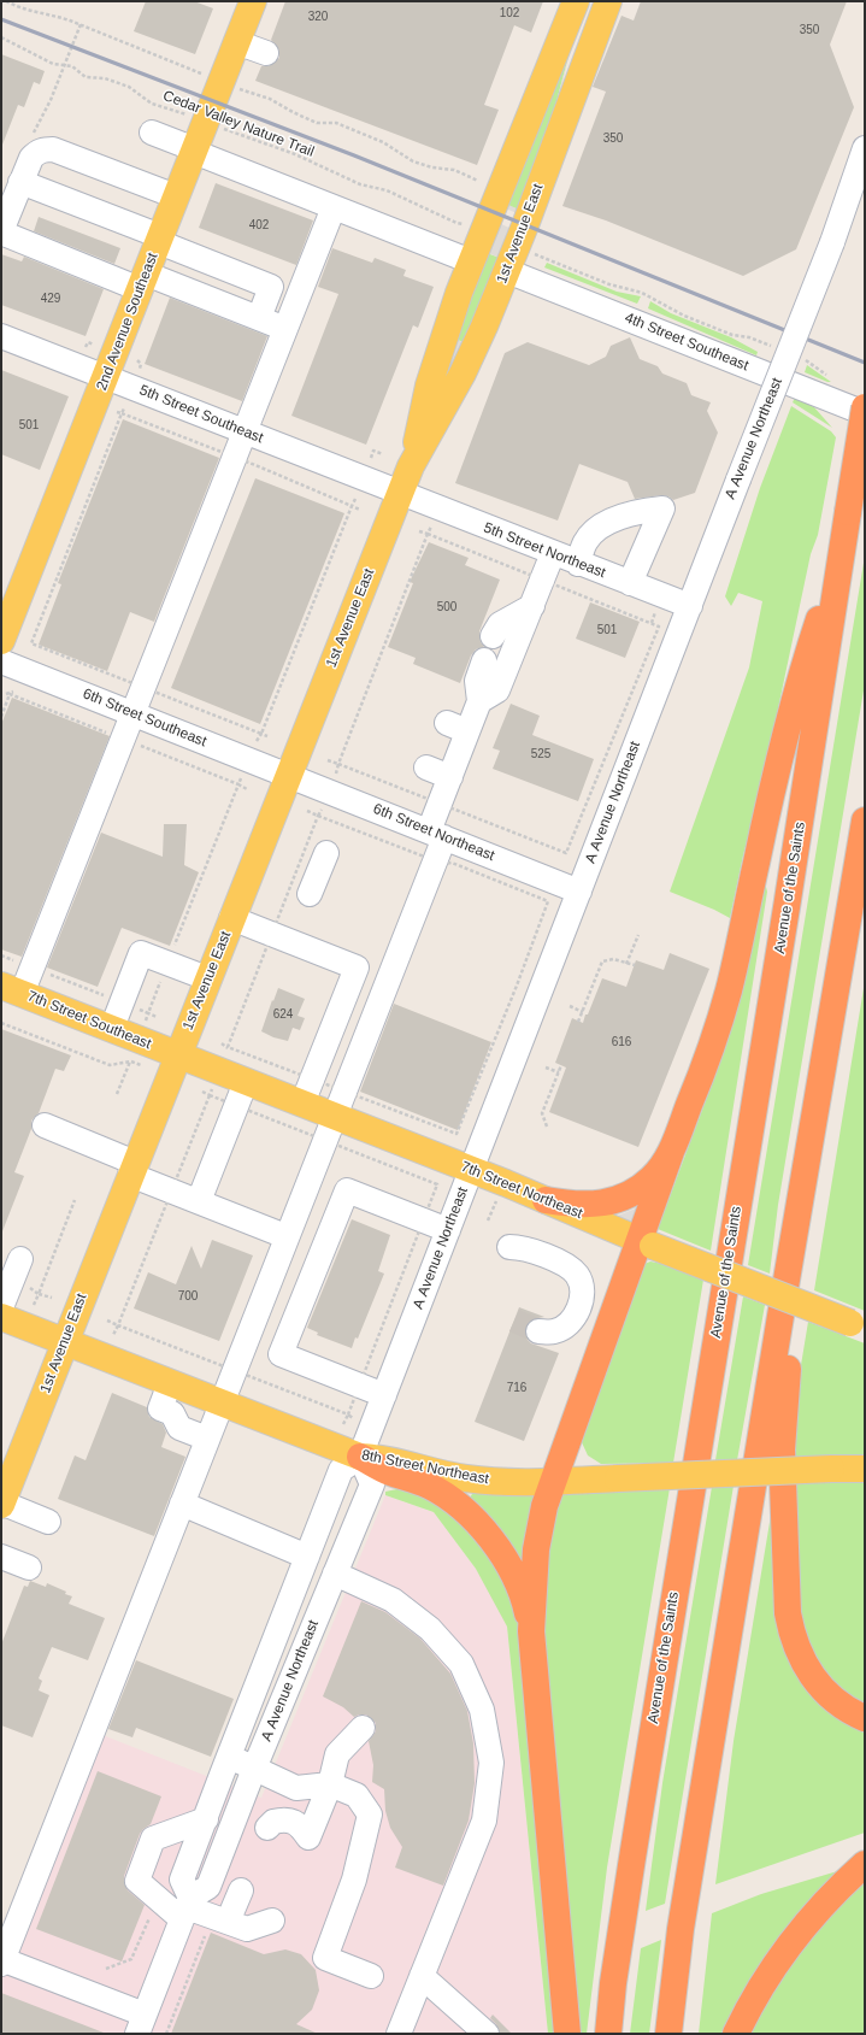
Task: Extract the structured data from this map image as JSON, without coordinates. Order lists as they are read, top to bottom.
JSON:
{
  "streets": {
    "highway": ["Avenue of the Saints"],
    "main road": [
      "1st Avenue East",
      "2nd Avenue Southeast",
      "7th Street Southeast",
      "7th Street Northeast",
      "8th Street Northeast"
    ],
    "street": [
      "4th Street Southeast",
      "5th Street Southeast",
      "A Avenue Northeast",
      "5th Street Northeast",
      "6th Street Southeast",
      "6th Street Northeast"
    ],
    "path": ["Cedar Valley Nature Trail"]
  },
  "crossings": [
    ["Cedar Valley Nature Trail", "2nd Avenue Southeast"],
    ["1st Avenue East", "4th Street Southeast"],
    ["1st Avenue East", "5th Street Southeast"],
    ["1st Avenue East", "5th Street Northeast"],
    ["1st Avenue East", "6th Street Southeast"],
    ["1st Avenue East", "6th Street Northeast"],
    ["1st Avenue East", "7th Street Southeast"],
    ["1st Avenue East", "7th Street Northeast"],
    ["1st Avenue East", "8th Street Northeast"],
    ["2nd Avenue Southeast", "5th Street Southeast"],
    ["5th Street Southeast", "5th Street Northeast"],
    ["A Avenue Northeast", "5th Street Northeast"],
    ["A Avenue Northeast", "6th Street Northeast"],
    ["A Avenue Northeast", "7th Street Northeast"],
    ["A Avenue Northeast", "8th Street Northeast"],
    ["6th Street Southeast", "6th Street Northeast"],
    ["7th Street Southeast", "7th Street Northeast"]
  ],
  "house_numbers": [
    "102",
    "320",
    "350",
    "350",
    "402",
    "429",
    "501",
    "500",
    "501",
    "525",
    "624",
    "616",
    "700",
    "716"
  ]
}
